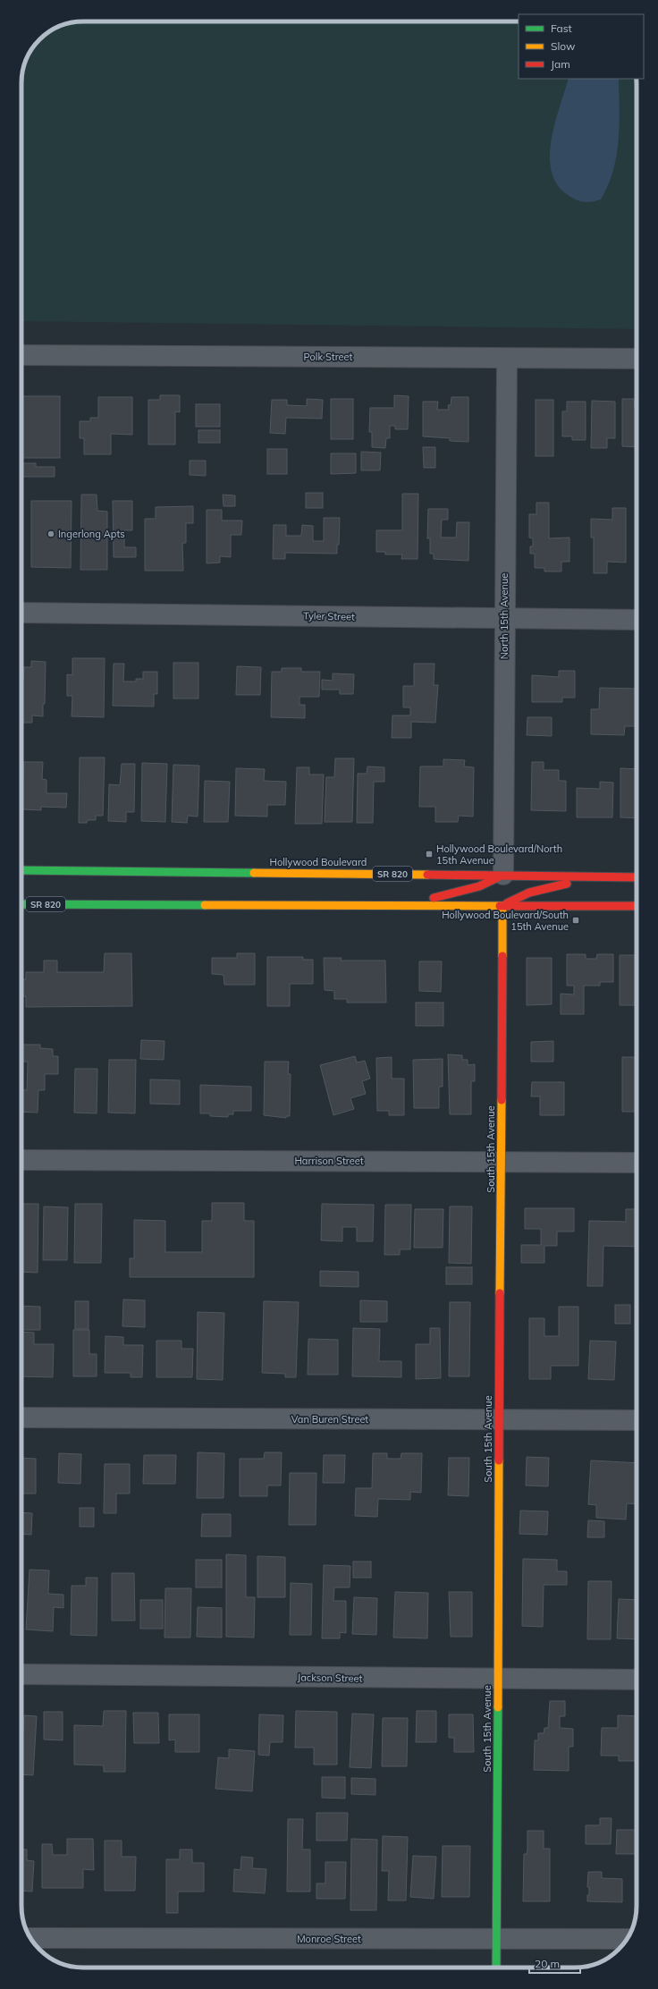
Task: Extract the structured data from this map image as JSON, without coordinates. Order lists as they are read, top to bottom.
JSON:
{
  "streets": {
    "main road": ["Hollywood Boulevard", "SR 820", "South 15th Avenue"],
    "street": [
      "Polk Street",
      "Tyler Street",
      "North 15th Avenue",
      "Harrison Street",
      "Van Buren Street",
      "Jackson Street",
      "Monroe Street"
    ]
  },
  "crossings": [
    ["Polk Street", "North 15th Avenue"],
    ["Tyler Street", "North 15th Avenue"],
    ["North 15th Avenue", "Hollywood Boulevard"],
    ["SR 820", "South 15th Avenue"],
    ["South 15th Avenue", "Harrison Street"],
    ["South 15th Avenue", "Van Buren Street"],
    ["South 15th Avenue", "Jackson Street"],
    ["South 15th Avenue", "Monroe Street"]
  ],
  "places": {
    "other": ["Ingerlong Apts"],
    "transit": ["Hollywood Boulevard/North 15th Avenue", "Hollywood Boulevard/South 15th Avenue"]
  },
  "legend": ["Fast", "Slow", "Jam"],
  "scale_bar": "20 m"
}
